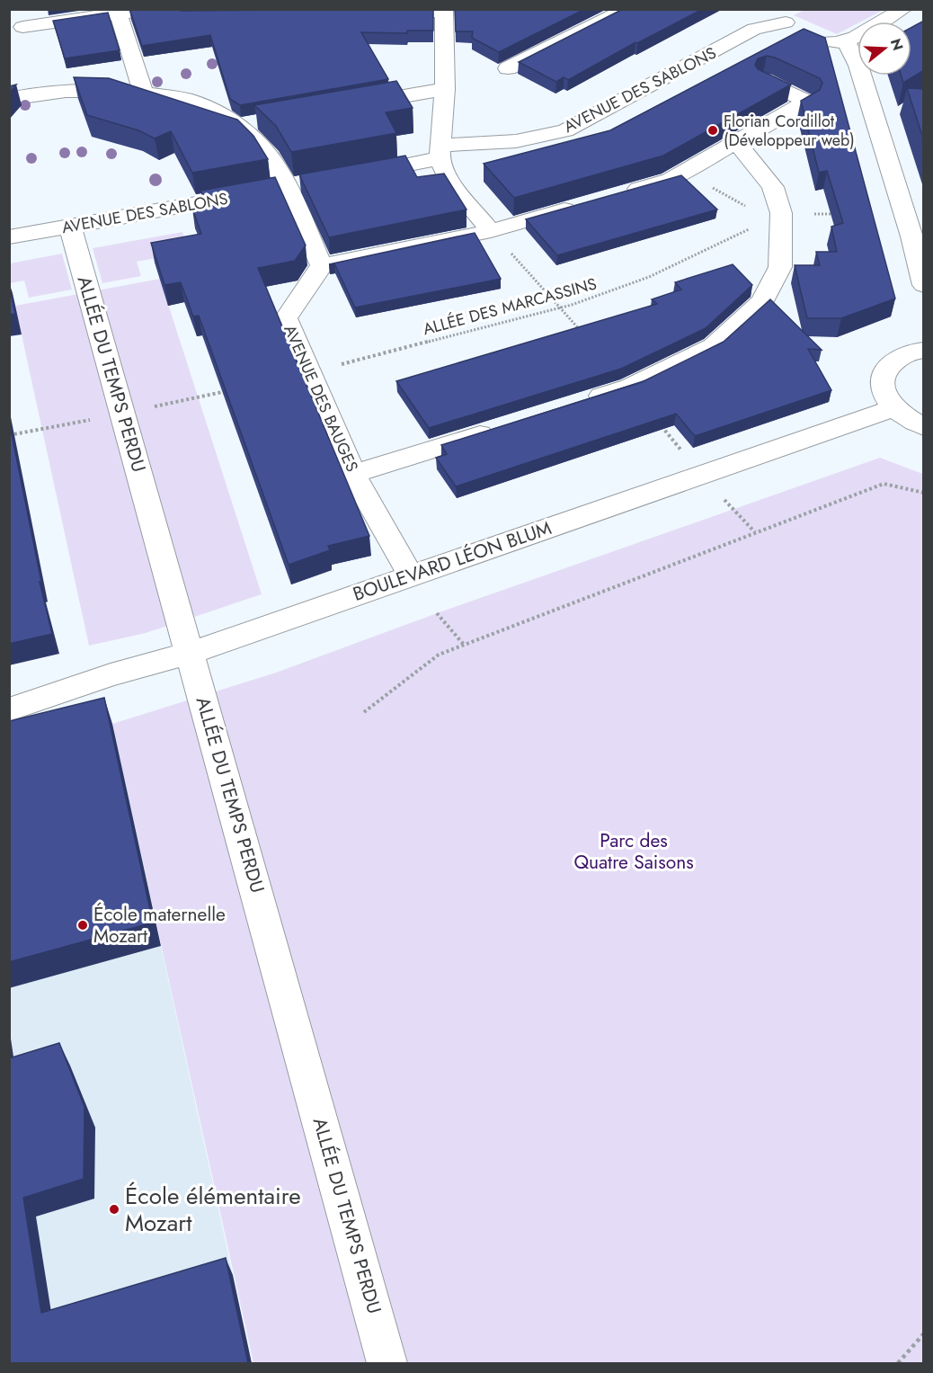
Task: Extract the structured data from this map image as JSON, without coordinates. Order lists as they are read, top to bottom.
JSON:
{
  "streets": {
    "street": [
      "AVENUE DES SABLONS",
      "ALLÉE DU TEMPS PERDU",
      "AVENUE DES BAUGES",
      "BOULEVARD LÉON BLUM"
    ],
    "path": ["ALLÉE DES MARCASSINS"]
  },
  "crossings": [
    ["AVENUE DES SABLONS", "ALLÉE DU TEMPS PERDU"],
    ["ALLÉE DES MARCASSINS", "AVENUE DES BAUGES"],
    ["ALLÉE DU TEMPS PERDU", "BOULEVARD LÉON BLUM"],
    ["AVENUE DES BAUGES", "BOULEVARD LÉON BLUM"]
  ],
  "parks": ["Parc des Quatre Saisons"],
  "places": ["Florian Cordillot (Développeur web)", "École maternelle Mozart", "École élémentaire Mozart"],
  "north": "right"
}
